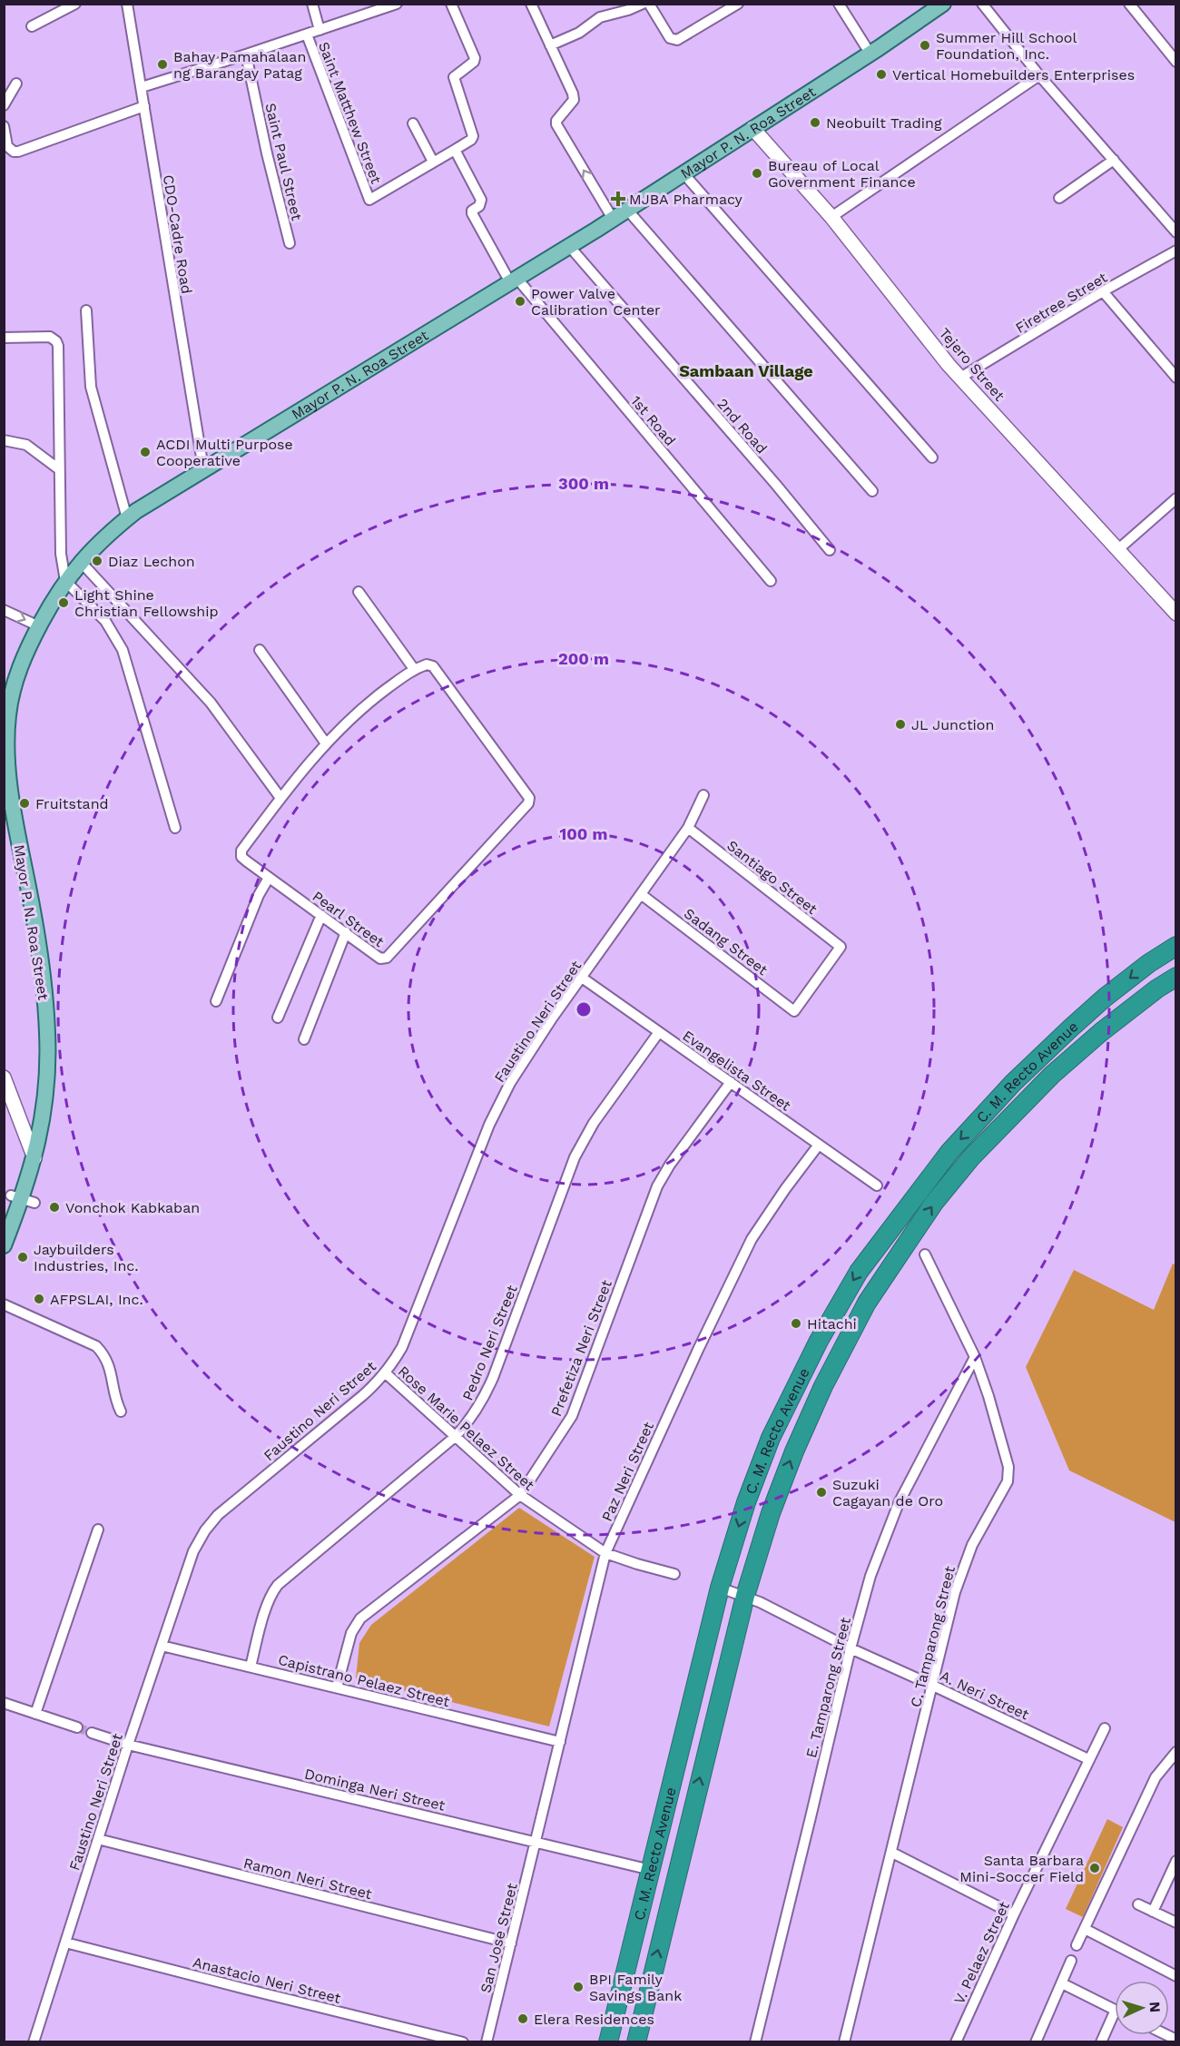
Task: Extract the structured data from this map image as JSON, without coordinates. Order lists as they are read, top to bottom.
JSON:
{
  "streets": {
    "highway": ["C. M. Recto Avenue"],
    "main road": ["Mayor P. N. Roa Street", "Tejero Street"],
    "street": [
      "Saint Matthew Street",
      "Saint Paul Street",
      "CDO-Cadre Road",
      "Firetree Street",
      "1st Road",
      "2nd Road",
      "Santiago Street",
      "Pearl Street",
      "Sadang Street",
      "Faustino Neri Street",
      "Evangelista Street",
      "Pedro Neri Street",
      "Prefetiza Neri Street",
      "Rose Marie Pelaez Street",
      "Paz Neri Street",
      "C. Tamparong Street",
      "Capistrano Pelaez Street",
      "E. Tamparong Street",
      "A. Neri Street",
      "Dominga Neri Street",
      "Ramon Neri Street",
      "San Jose Street",
      "V. Pelaez Street",
      "Anastacio Neri Street"
    ]
  },
  "crossings": [
    ["Mayor P. N. Roa Street", "CDO-Cadre Road"],
    ["Mayor P. N. Roa Street", "Tejero Street"],
    ["Mayor P. N. Roa Street", "1st Road"],
    ["Mayor P. N. Roa Street", "2nd Road"],
    ["Firetree Street", "Tejero Street"],
    ["Santiago Street", "Sadang Street"],
    ["Santiago Street", "Faustino Neri Street"],
    ["Sadang Street", "Faustino Neri Street"],
    ["Faustino Neri Street", "Evangelista Street"],
    ["Faustino Neri Street", "Rose Marie Pelaez Street"],
    ["Faustino Neri Street", "Capistrano Pelaez Street"],
    ["Faustino Neri Street", "Dominga Neri Street"],
    ["Faustino Neri Street", "Ramon Neri Street"],
    ["Faustino Neri Street", "Anastacio Neri Street"],
    ["Evangelista Street", "Pedro Neri Street"],
    ["Evangelista Street", "Prefetiza Neri Street"],
    ["Evangelista Street", "Paz Neri Street"],
    ["C. M. Recto Avenue", "A. Neri Street"],
    ["C. M. Recto Avenue", "Dominga Neri Street"],
    ["Pedro Neri Street", "Rose Marie Pelaez Street"],
    ["Pedro Neri Street", "Capistrano Pelaez Street"],
    ["Prefetiza Neri Street", "Rose Marie Pelaez Street"],
    ["Prefetiza Neri Street", "Capistrano Pelaez Street"],
    ["Rose Marie Pelaez Street", "Paz Neri Street"],
    ["Paz Neri Street", "Capistrano Pelaez Street"],
    ["Paz Neri Street", "Dominga Neri Street"],
    ["Paz Neri Street", "San Jose Street"],
    ["C. Tamparong Street", "E. Tamparong Street"],
    ["C. Tamparong Street", "A. Neri Street"],
    ["E. Tamparong Street", "A. Neri Street"],
    ["A. Neri Street", "V. Pelaez Street"],
    ["Dominga Neri Street", "San Jose Street"],
    ["Ramon Neri Street", "San Jose Street"]
  ],
  "districts": ["Sambaan Village"],
  "places": {
    "other": [
      "Summer Hill School Foundation, Inc.",
      "Bahay Pamahalaan ng Barangay Patag",
      "Vertical Homebuilders Enterprises",
      "Neobuilt Trading",
      "Bureau of Local Government Finance",
      "Power Valve Calibration Center",
      "ACDI Multi Purpose Cooperative",
      "Diaz Lechon",
      "Light Shine Christian Fellowship",
      "JL Junction",
      "Fruitstand",
      "Vonchok Kabkaban",
      "Jaybuilders Industries, Inc.",
      "AFPSLAI, Inc.",
      "Hitachi",
      "Suzuki Cagayan de Oro",
      "Santa Barbara Mini-Soccer Field",
      "BPI Family Savings Bank",
      "Elera Residences"
    ],
    "health": ["MJBA Pharmacy"]
  },
  "north": "right",
  "rings": ["300 m", "200 m", "100 m"]
}
